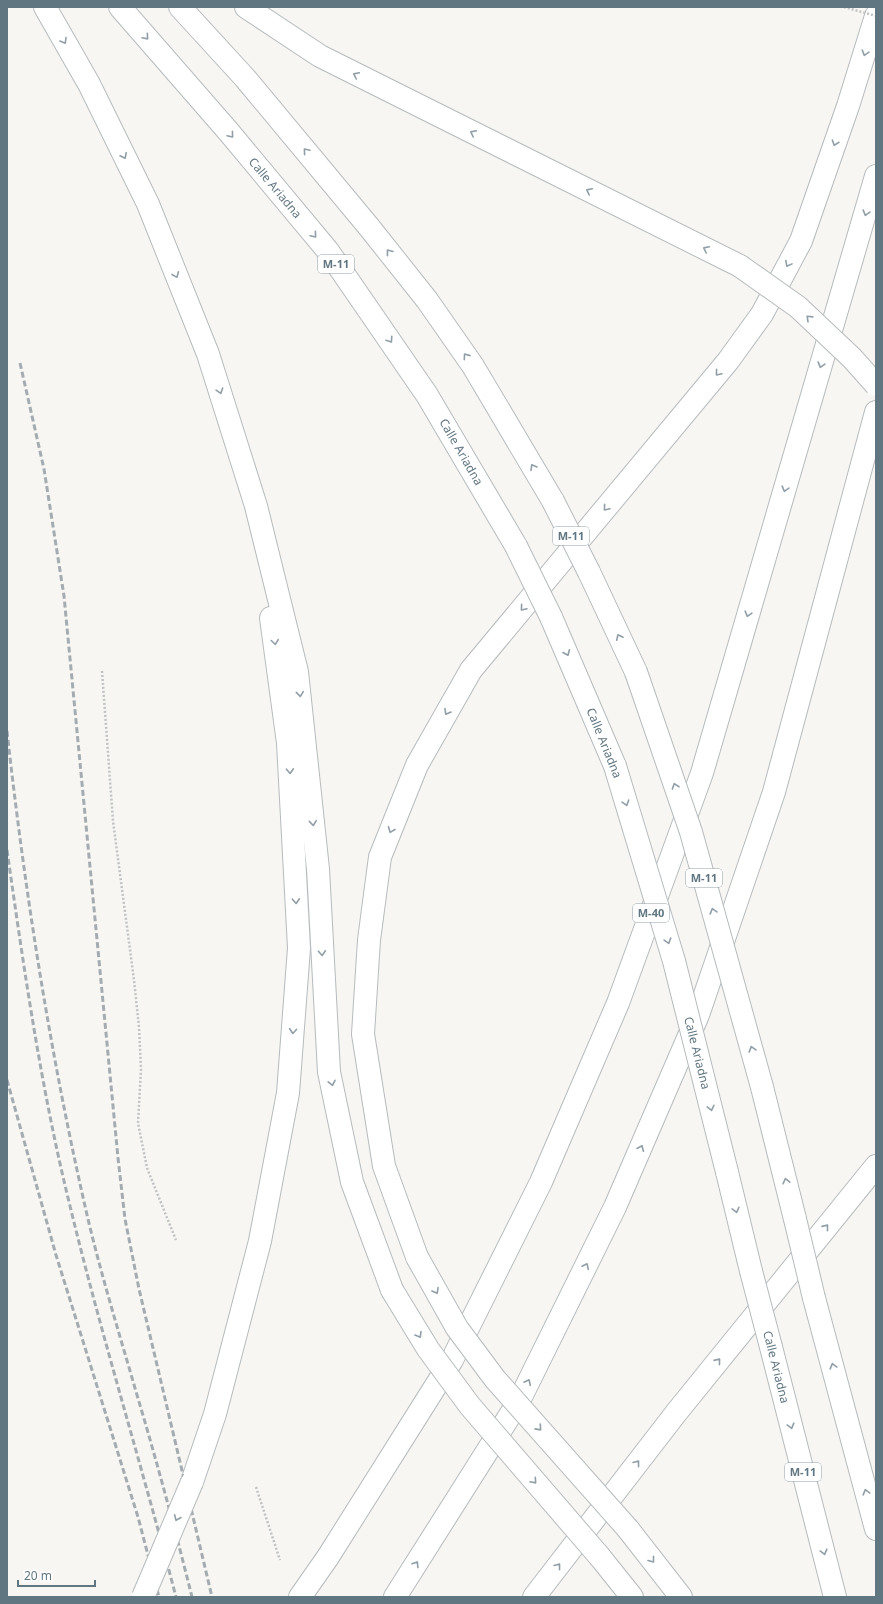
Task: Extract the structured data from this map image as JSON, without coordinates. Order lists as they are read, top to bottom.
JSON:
{
  "streets": {
    "highway": ["Calle Ariadna", "M-11", "M-40"]
  },
  "scale_bar": "20 m"
}
